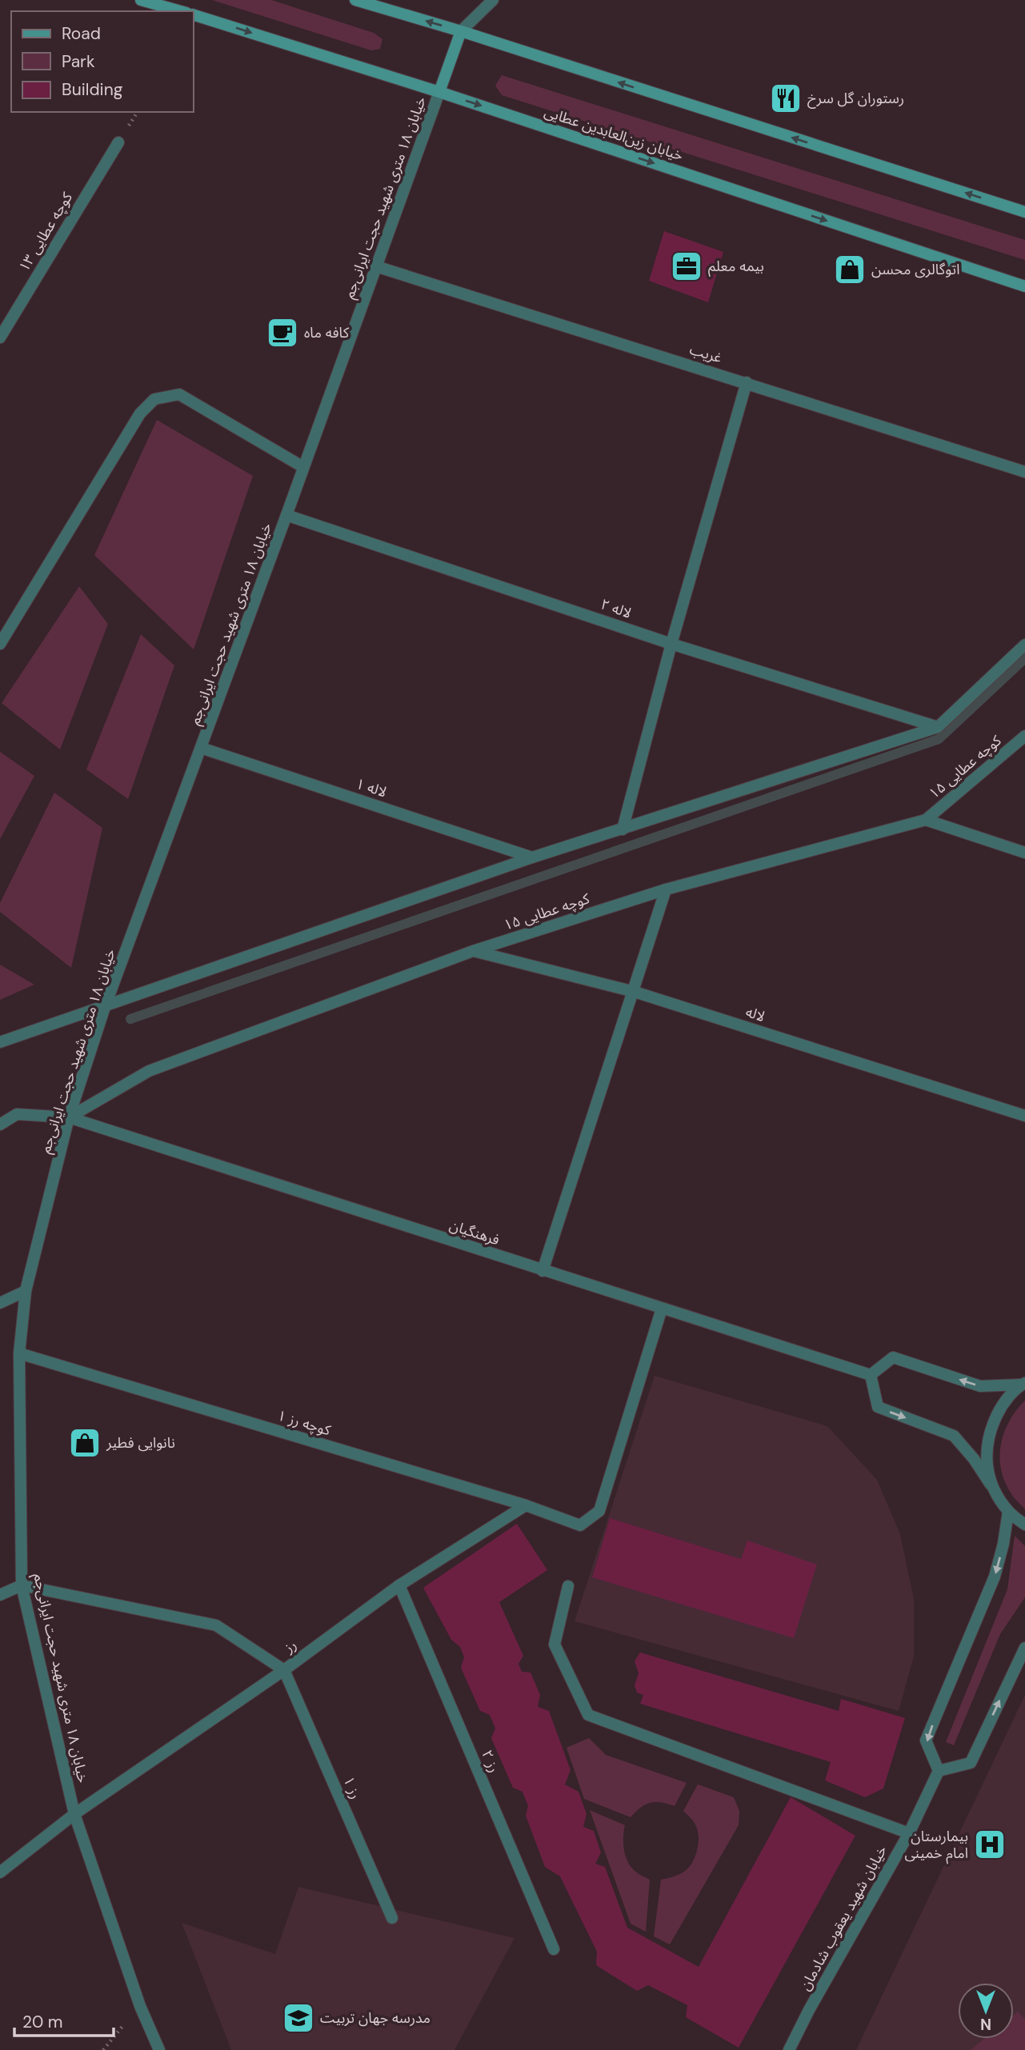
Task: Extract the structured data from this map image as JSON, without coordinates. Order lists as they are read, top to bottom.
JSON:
{
  "streets": {
    "main road": ["خیابان زین‌العابدین عطایی"],
    "street": [
      "خیابان ۱۸ متری شهید حجت ایرانی‌جم",
      "کوچه عطایی ۱۳",
      "غریب",
      "لاله ۲",
      "کوچه عطایی ۱۵",
      "لاله ۱",
      "لاله",
      "فرهنگیان",
      "کوچه رز ۱",
      "رز",
      "رز ۲",
      "رز ۱",
      "خیابان شهید یعقوب شادمان"
    ]
  },
  "crossings": [
    ["خیابان زین‌العابدین عطایی", "خیابان ۱۸ متری شهید حجت ایرانی‌جم"],
    ["خیابان ۱۸ متری شهید حجت ایرانی‌جم", "غریب"],
    ["خیابان ۱۸ متری شهید حجت ایرانی‌جم", "لاله ۲"],
    ["خیابان ۱۸ متری شهید حجت ایرانی‌جم", "کوچه عطایی ۱۵"],
    ["خیابان ۱۸ متری شهید حجت ایرانی‌جم", "لاله ۱"],
    ["خیابان ۱۸ متری شهید حجت ایرانی‌جم", "فرهنگیان"],
    ["خیابان ۱۸ متری شهید حجت ایرانی‌جم", "کوچه رز ۱"],
    ["خیابان ۱۸ متری شهید حجت ایرانی‌جم", "رز"],
    ["کوچه عطایی ۱۵", "لاله"],
    ["کوچه عطایی ۱۵", "فرهنگیان"],
    ["فرهنگیان", "کوچه رز ۱"],
    ["کوچه رز ۱", "رز"],
    ["رز", "رز ۲"],
    ["رز", "رز ۱"]
  ],
  "places": {
    "restaurant": ["رستوران گل سرخ"],
    "office": ["بیمه معلم"],
    "shop": ["اتوگالری محسن", "نانوایی فطیر"],
    "cafe": ["کافه ماه"],
    "hospital": ["بیمارستان امام خمینی"],
    "school or university": ["مدرسه جهان تربیت"]
  },
  "legend": ["Road", "Park", "Building"],
  "scale_bar": "20 m",
  "north": "bottom"
}
